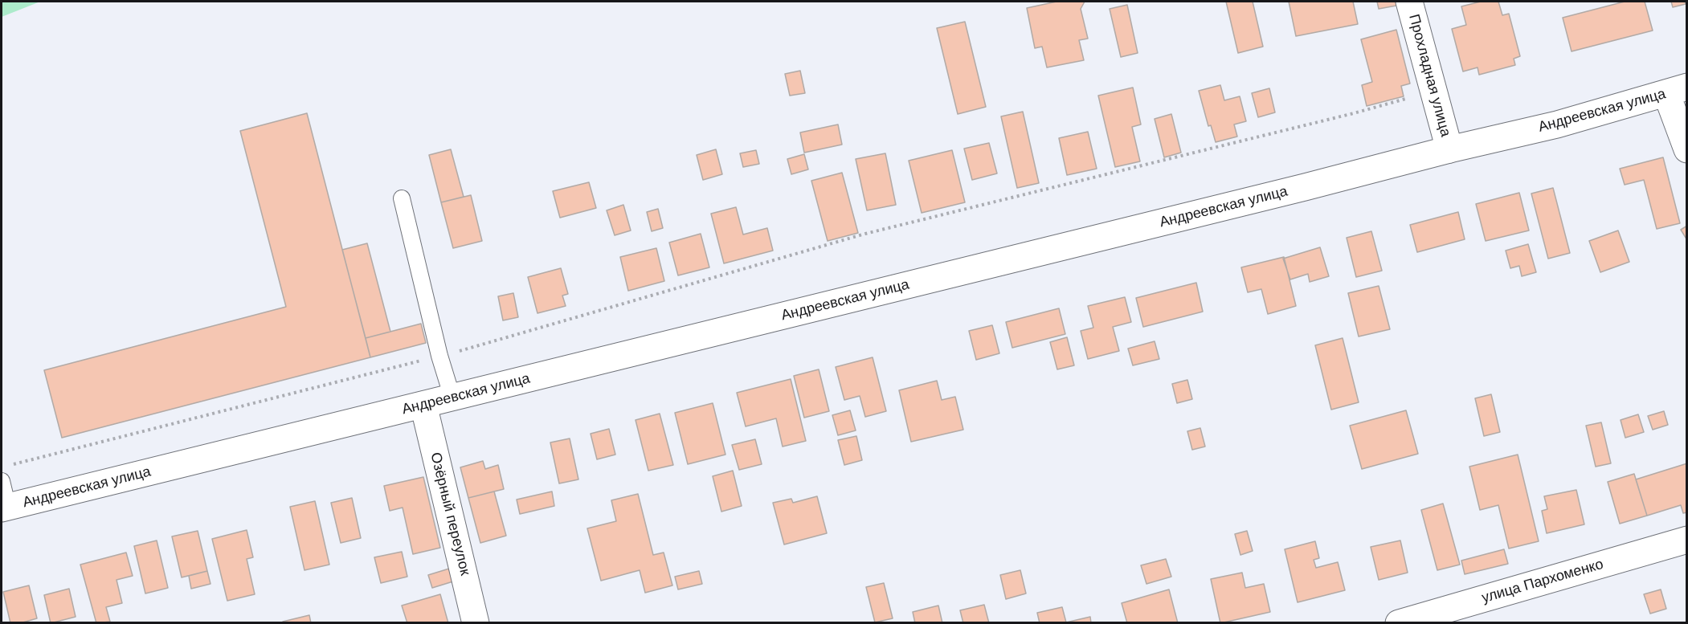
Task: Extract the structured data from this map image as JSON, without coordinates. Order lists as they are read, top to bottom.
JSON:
{
  "streets": {
    "street": [
      "Прохладная улица",
      "Андреевская улица",
      "Озёрный переулок",
      "улица Пархоменко"
    ]
  },
  "crossings": [
    ["Прохладная улица", "Андреевская улица"],
    ["Андреевская улица", "Озёрный переулок"]
  ]
}
